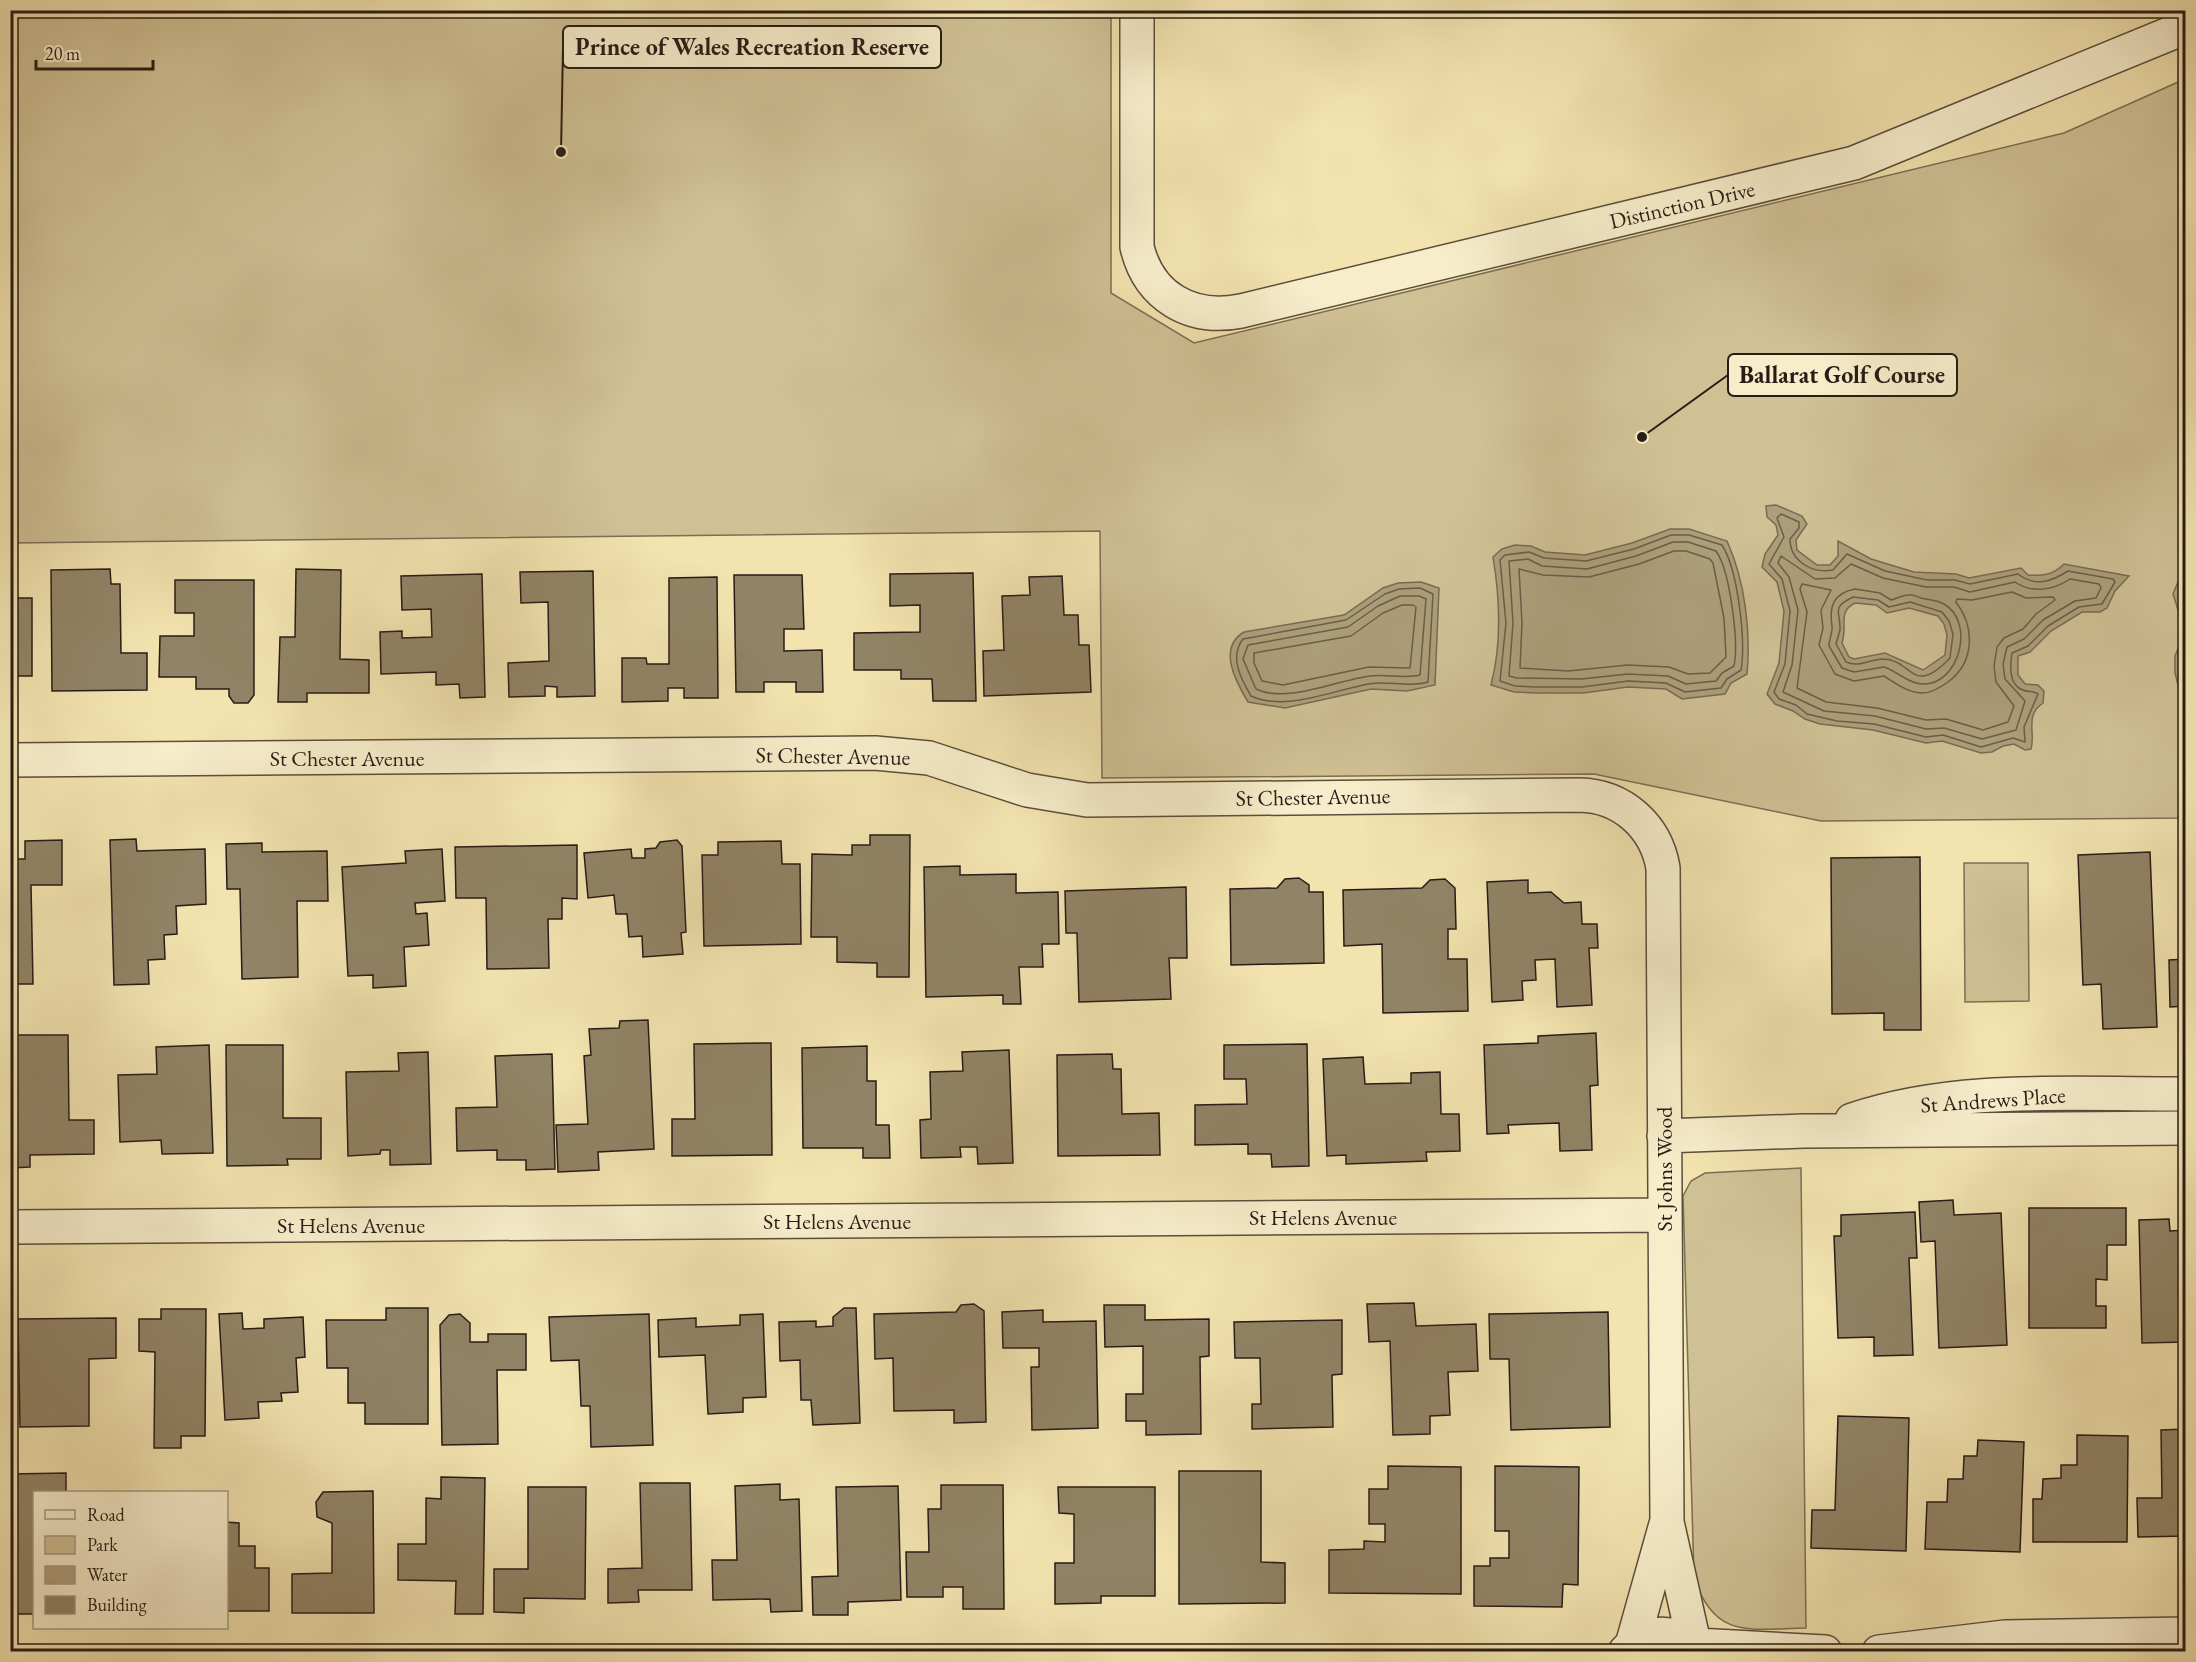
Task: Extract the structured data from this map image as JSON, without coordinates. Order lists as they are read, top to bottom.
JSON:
{
  "streets": {
    "street": [
      "Distinction Drive",
      "St Chester Avenue",
      "St Andrews Place",
      "St Johns Wood",
      "St Helens Avenue"
    ]
  },
  "crossings": [
    ["St Chester Avenue", "St Johns Wood"],
    ["St Andrews Place", "St Johns Wood"],
    ["St Johns Wood", "St Helens Avenue"]
  ],
  "places": ["Prince of Wales Recreation Reserve", "Ballarat Golf Course"],
  "legend": [
    "Road",
    "Park",
    "Water",
    "Building"
  ],
  "scale_bar": "20 m"
}
